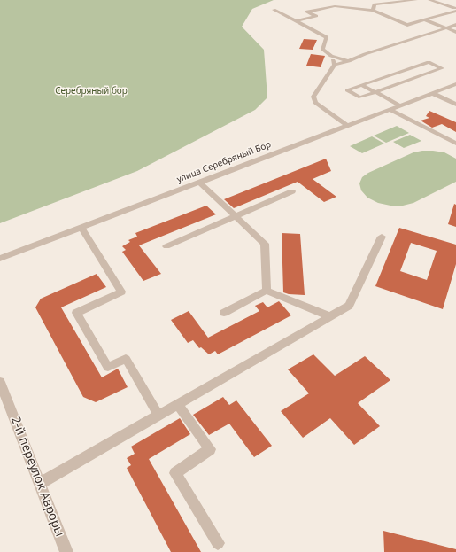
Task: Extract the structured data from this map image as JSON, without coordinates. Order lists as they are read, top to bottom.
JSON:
{
  "streets": {
    "street": ["улица Серебряный Бор", "2-й переулок Авроры"]
  },
  "parks": ["Серебряный бор"]
}
